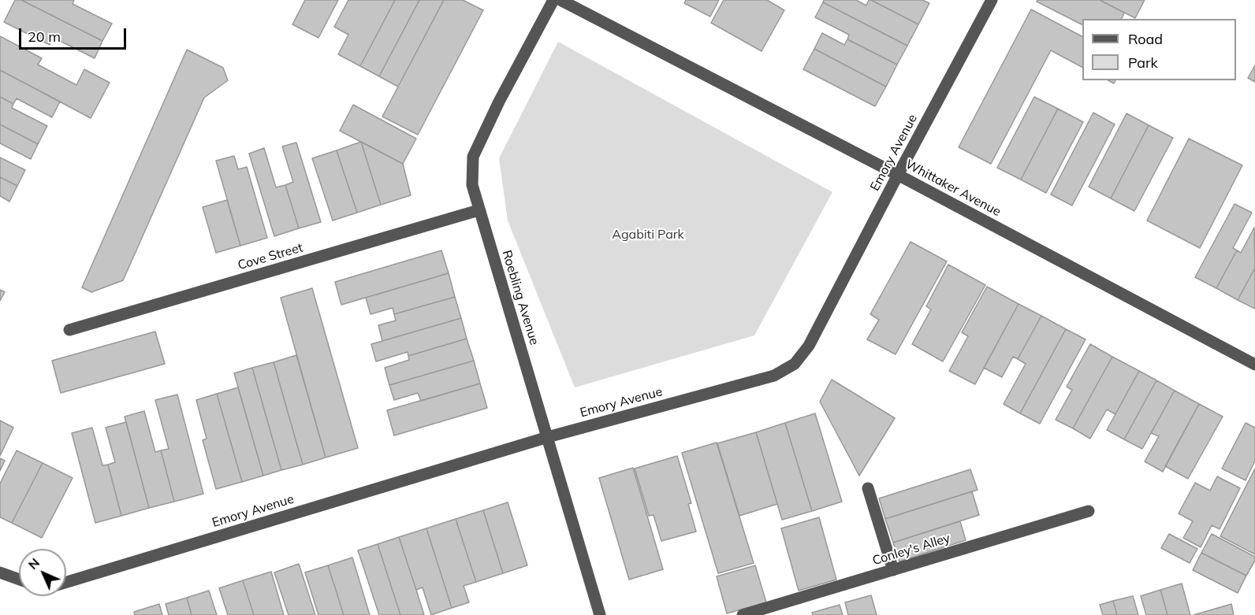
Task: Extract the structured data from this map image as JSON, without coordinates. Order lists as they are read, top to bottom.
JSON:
{
  "streets": {
    "street": [
      "Emory Avenue",
      "Whittaker Avenue",
      "Cove Street",
      "Roebling Avenue",
      "Conley's Alley"
    ]
  },
  "crossings": [
    ["Emory Avenue", "Whittaker Avenue"],
    ["Emory Avenue", "Roebling Avenue"],
    ["Cove Street", "Roebling Avenue"]
  ],
  "parks": ["Agabiti Park"],
  "legend": ["Road", "Park"],
  "scale_bar": "20 m",
  "north": "top left"
}
